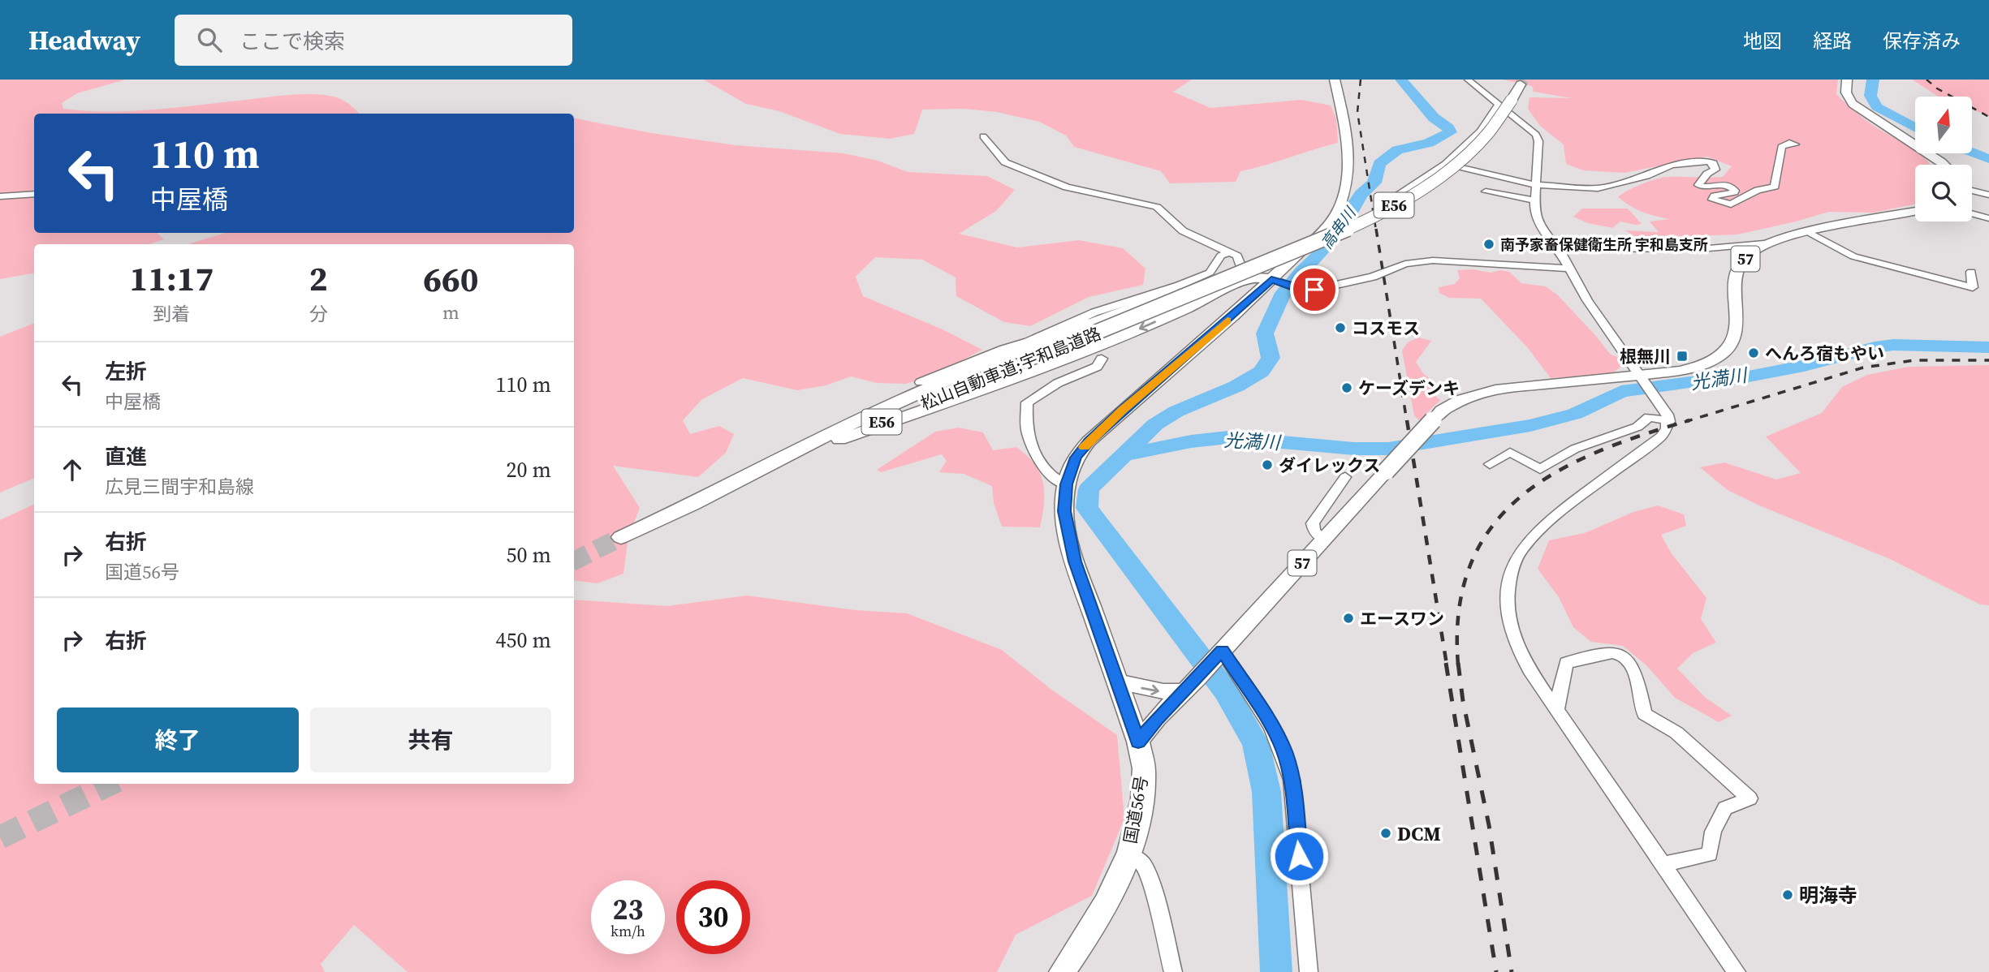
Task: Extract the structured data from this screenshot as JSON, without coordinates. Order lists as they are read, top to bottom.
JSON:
{
  "streets": {
    "highway": ["E56", "松山自動車道;宇和島道路", "国道56号"],
    "main road": ["57"]
  },
  "crossings": [
    ["E56", "松山自動車道;宇和島道路"],
    ["57", "国道56号"]
  ],
  "water": ["高串川", "光満川"],
  "places": {
    "other": [
      "南予家畜保健衛生所 宇和島支所",
      "コスモス",
      "へんろ宿もやい",
      "ケーズデンキ",
      "ダイレックス",
      "エースワン",
      "DCM",
      "明海寺"
    ],
    "transit": ["根無川"]
  },
  "north": "top",
  "page": {
    "header": "Headway",
    "search": "ここで検索",
    "nav": ["地図", "経路", "保存済み"],
    "turn": ["110 m", "中屋橋"],
    "eta": [
      "11:17",
      "到着",
      "2",
      "分",
      "660",
      "m"
    ],
    "list": [
      {
        "name": "左折",
        "note": "中屋橋",
        "value": "110 m"
      },
      {
        "name": "直進",
        "note": "広見三間宇和島線",
        "value": "20 m"
      },
      {
        "name": "右折",
        "note": "国道56号",
        "value": "50 m"
      },
      {
        "name": "右折",
        "value": "450 m"
      }
    ],
    "buttons": ["終了", "共有"],
    "speed": "23 km/h",
    "limit": "30"
  }
}
